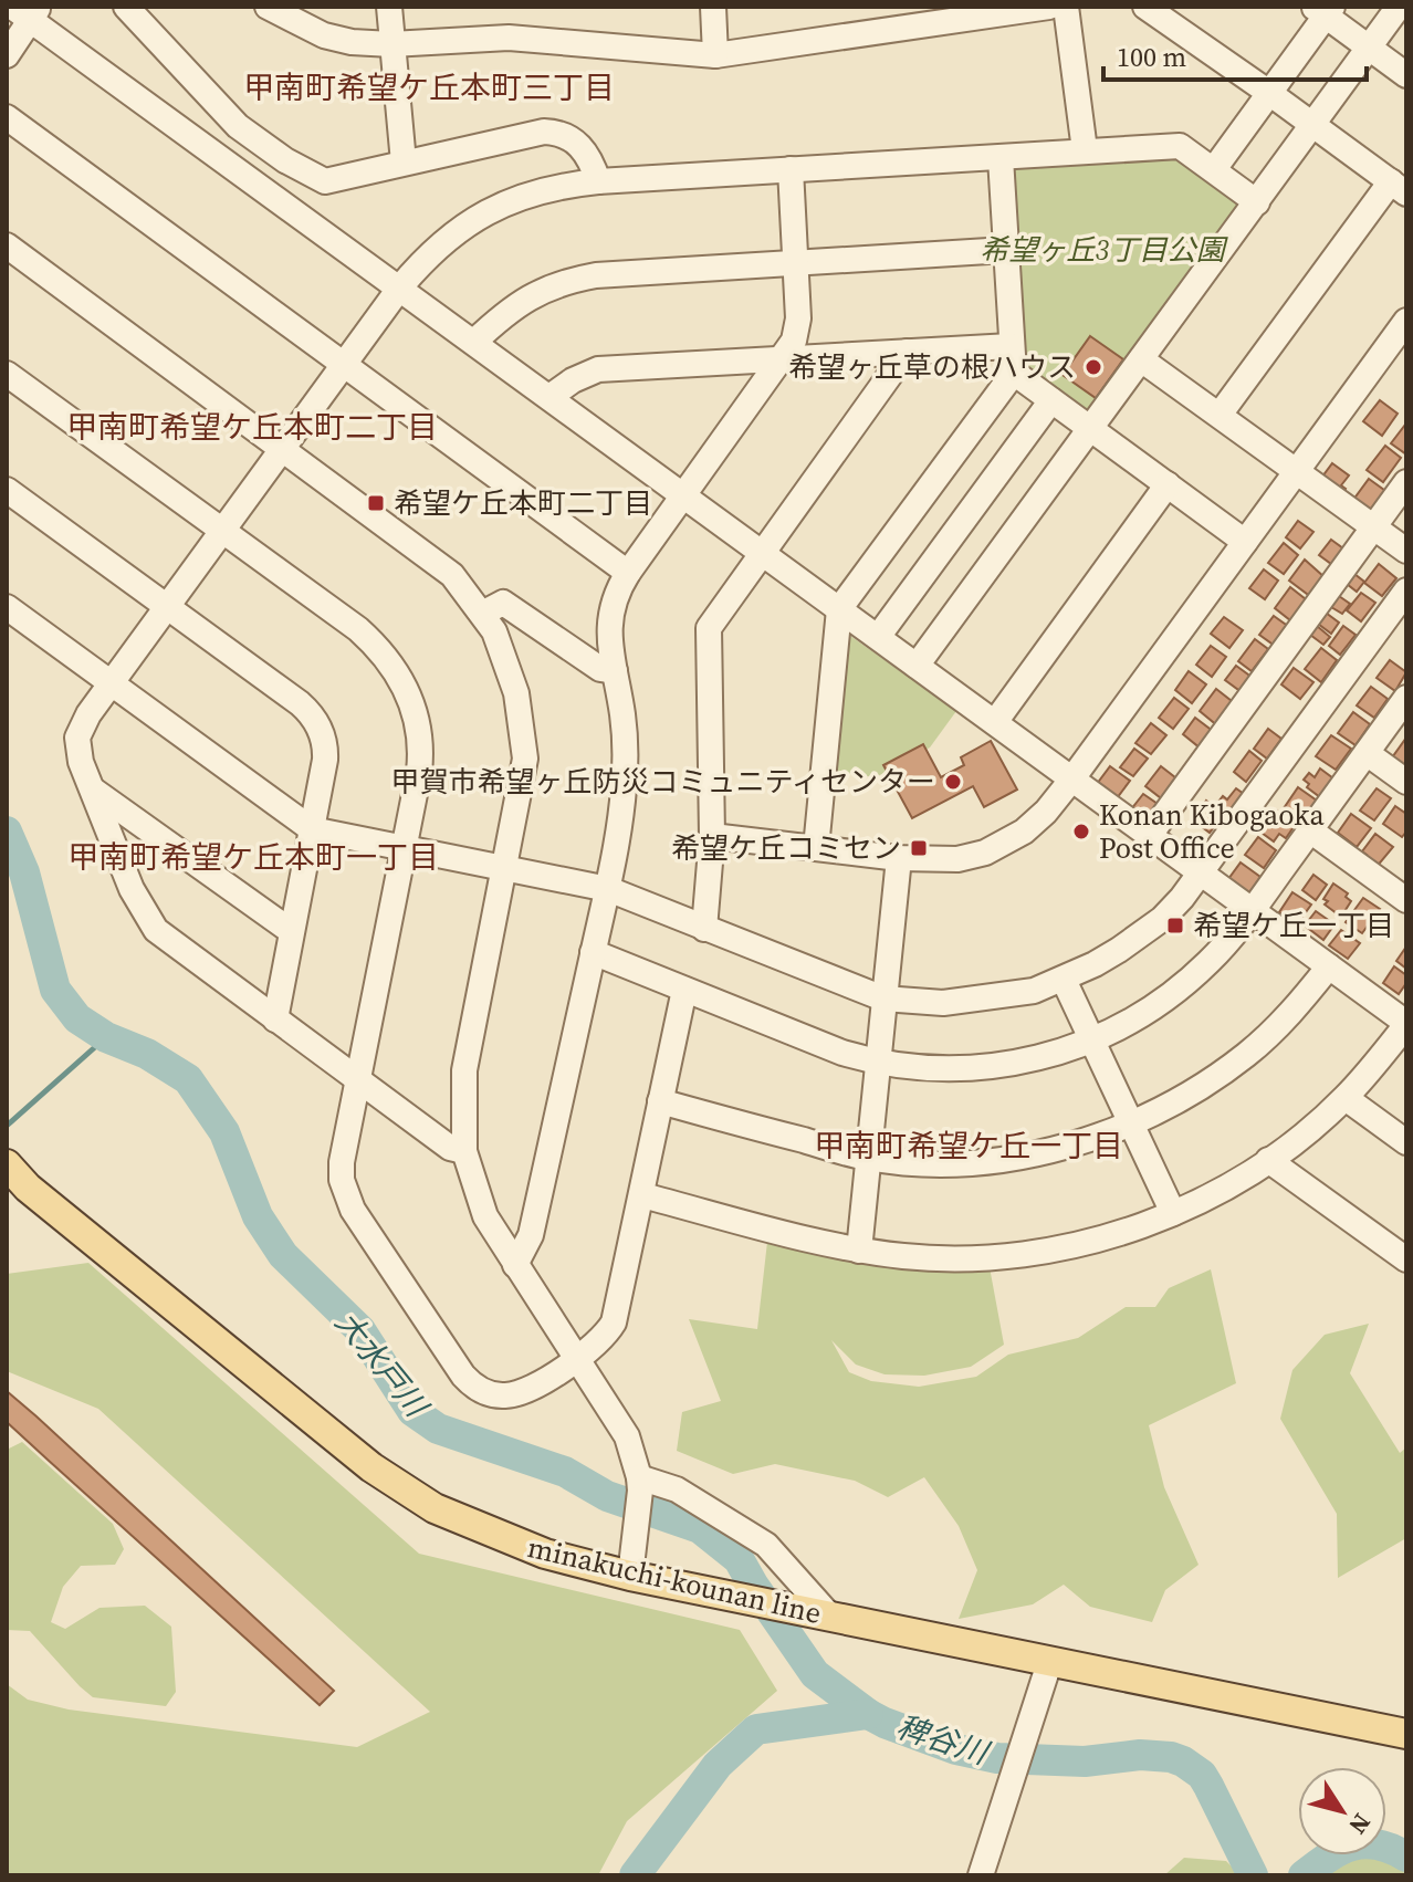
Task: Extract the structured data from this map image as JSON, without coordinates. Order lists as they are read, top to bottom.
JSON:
{
  "streets": {
    "main road": ["minakuchi-kounan line"]
  },
  "districts": [
    "甲南町希望ケ丘本町三丁目",
    "甲南町希望ケ丘本町二丁目",
    "甲南町希望ケ丘本町一丁目",
    "甲南町希望ケ丘一丁目"
  ],
  "water": ["大水戸川", "稗谷川"],
  "parks": ["希望ヶ丘3丁目公園"],
  "places": {
    "other": ["希望ヶ丘草の根ハウス", "甲賀市希望ヶ丘防災コミュニティセンター", "Konan Kibogaoka Post Office"],
    "transit": ["希望ケ丘本町二丁目", "希望ケ丘コミセン", "希望ケ丘一丁目"]
  },
  "scale_bar": "100 m",
  "north": "bottom right"
}
